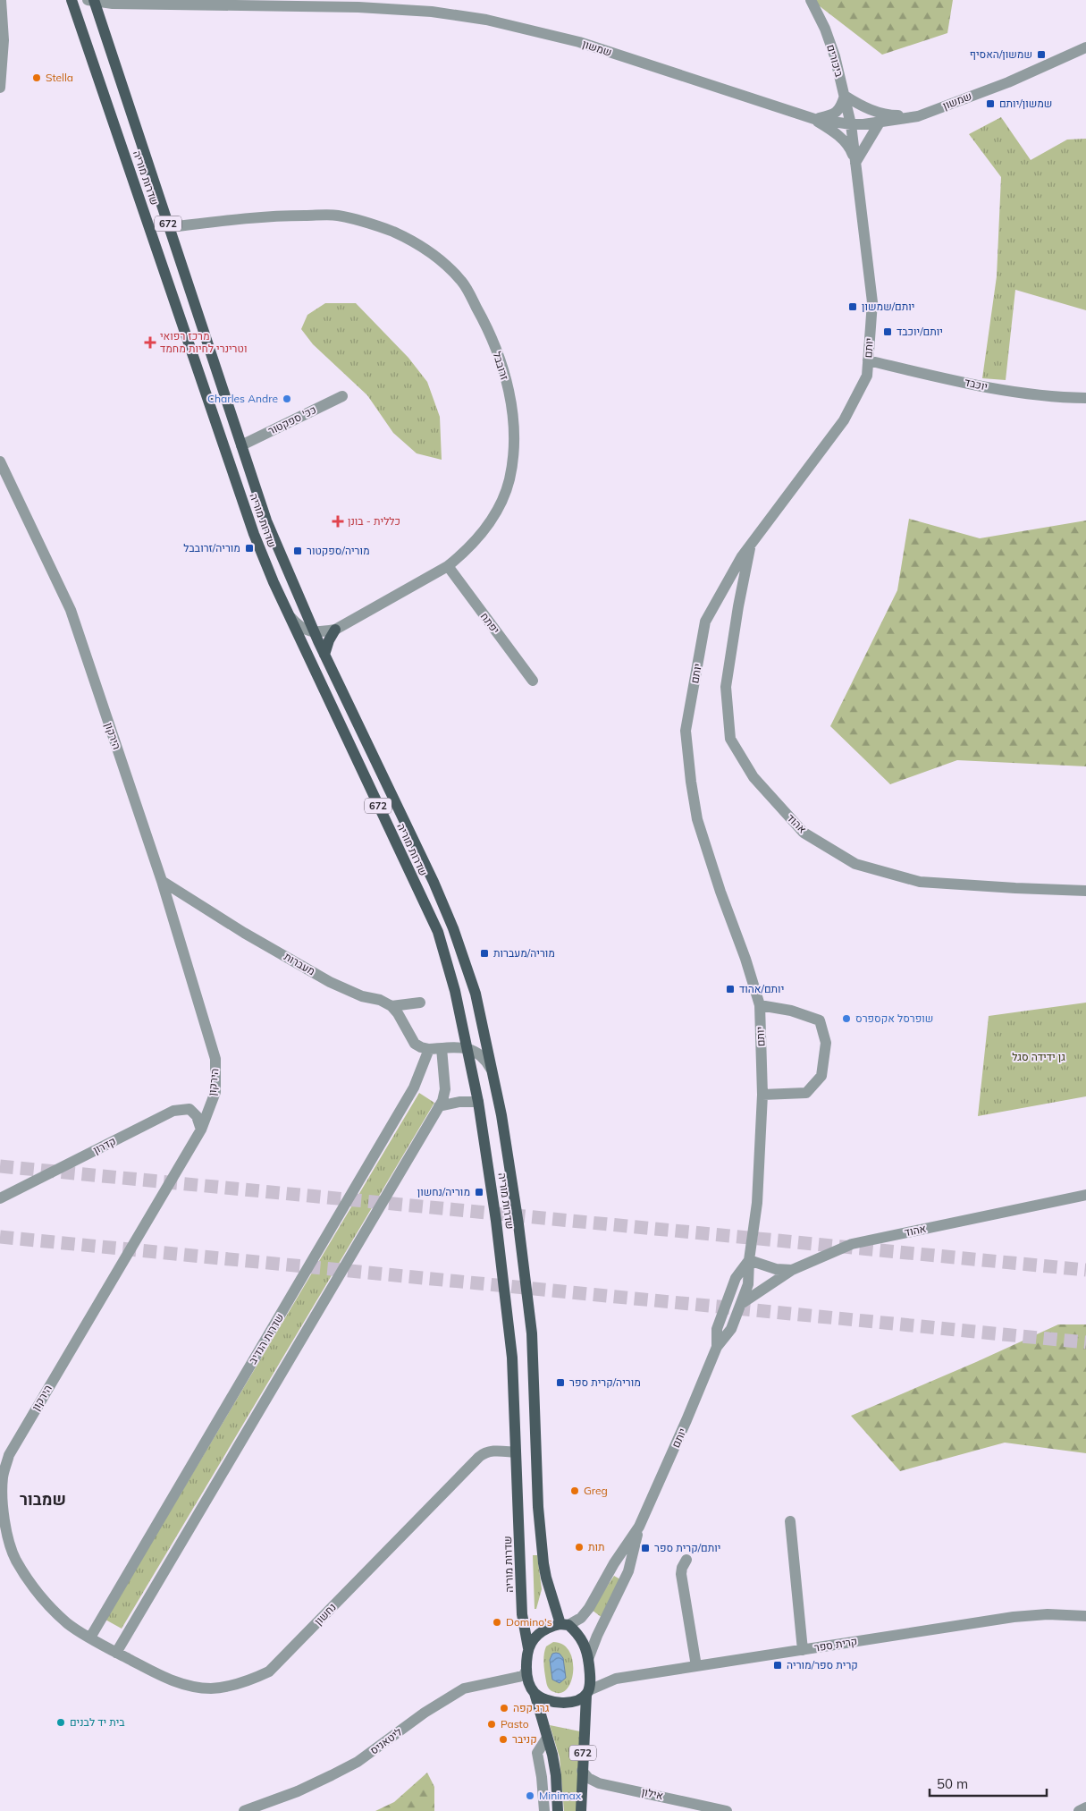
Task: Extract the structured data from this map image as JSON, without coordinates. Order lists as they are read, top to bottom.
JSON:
{
  "streets": {
    "main road": ["שדרות מוריה", "672"],
    "street": [
      "שמשון",
      "ביכורים",
      "יותם",
      "זרובבל",
      "יוכבד",
      "ככ' ספקטור",
      "יפתח",
      "הירקון",
      "אהוד",
      "מעברות",
      "קדרון",
      "שדרות הנדיב",
      "נחשון",
      "קרית ספר",
      "ליטאניס",
      "אילון"
    ]
  },
  "crossings": [
    ["שמשון", "ביכורים"],
    ["שמשון", "שדרות מוריה"],
    ["שמשון", "יותם"],
    ["ביכורים", "יותם"],
    ["שדרות מוריה", "672"],
    ["שדרות מוריה", "יותם"],
    ["שדרות מוריה", "זרובבל"],
    ["שדרות מוריה", "ככ' ספקטור"],
    ["שדרות מוריה", "נחשון"],
    ["שדרות מוריה", "קרית ספר"],
    ["שדרות מוריה", "ליטאניס"],
    ["672", "יותם"],
    ["672", "קרית ספר"],
    ["672", "ליטאניס"],
    ["672", "אילון"],
    ["יותם", "יוכבד"],
    ["יותם", "אהוד"],
    ["יותם", "קרית ספר"],
    ["יותם", "ליטאניס"],
    ["זרובבל", "יפתח"],
    ["הירקון", "מעברות"],
    ["הירקון", "קדרון"],
    ["הירקון", "שדרות הנדיב"],
    ["הירקון", "נחשון"],
    ["קרית ספר", "ליטאניס"]
  ],
  "districts": ["שמבור"],
  "parks": ["גן ידידה סגל"],
  "places": {
    "transit": [
      "שמשון/האסיף",
      "שמשון/יותם",
      "יותם/שמשון",
      "יותם/יוכבד",
      "מוריה/זרובבל",
      "מוריה/ספקטור",
      "מוריה/מעברות",
      "יותם/אהוד",
      "מוריה/נחשון",
      "מוריה/קרית ספר",
      "יותם/קרית ספר",
      "קרית ספר/מוריה"
    ],
    "other": [
      "Stella",
      "Charles Andre",
      "שופרסל אקספרס",
      "Greg",
      "תות",
      "Domino's",
      "גרג קפה",
      "בית יד לבנים",
      "Pasto",
      "קניבר",
      "Minimax"
    ],
    "health": ["מרכז רפואי וטרינרי לחיות מחמד", "כללית - בונן"]
  },
  "scale_bar": "50 m"
}
